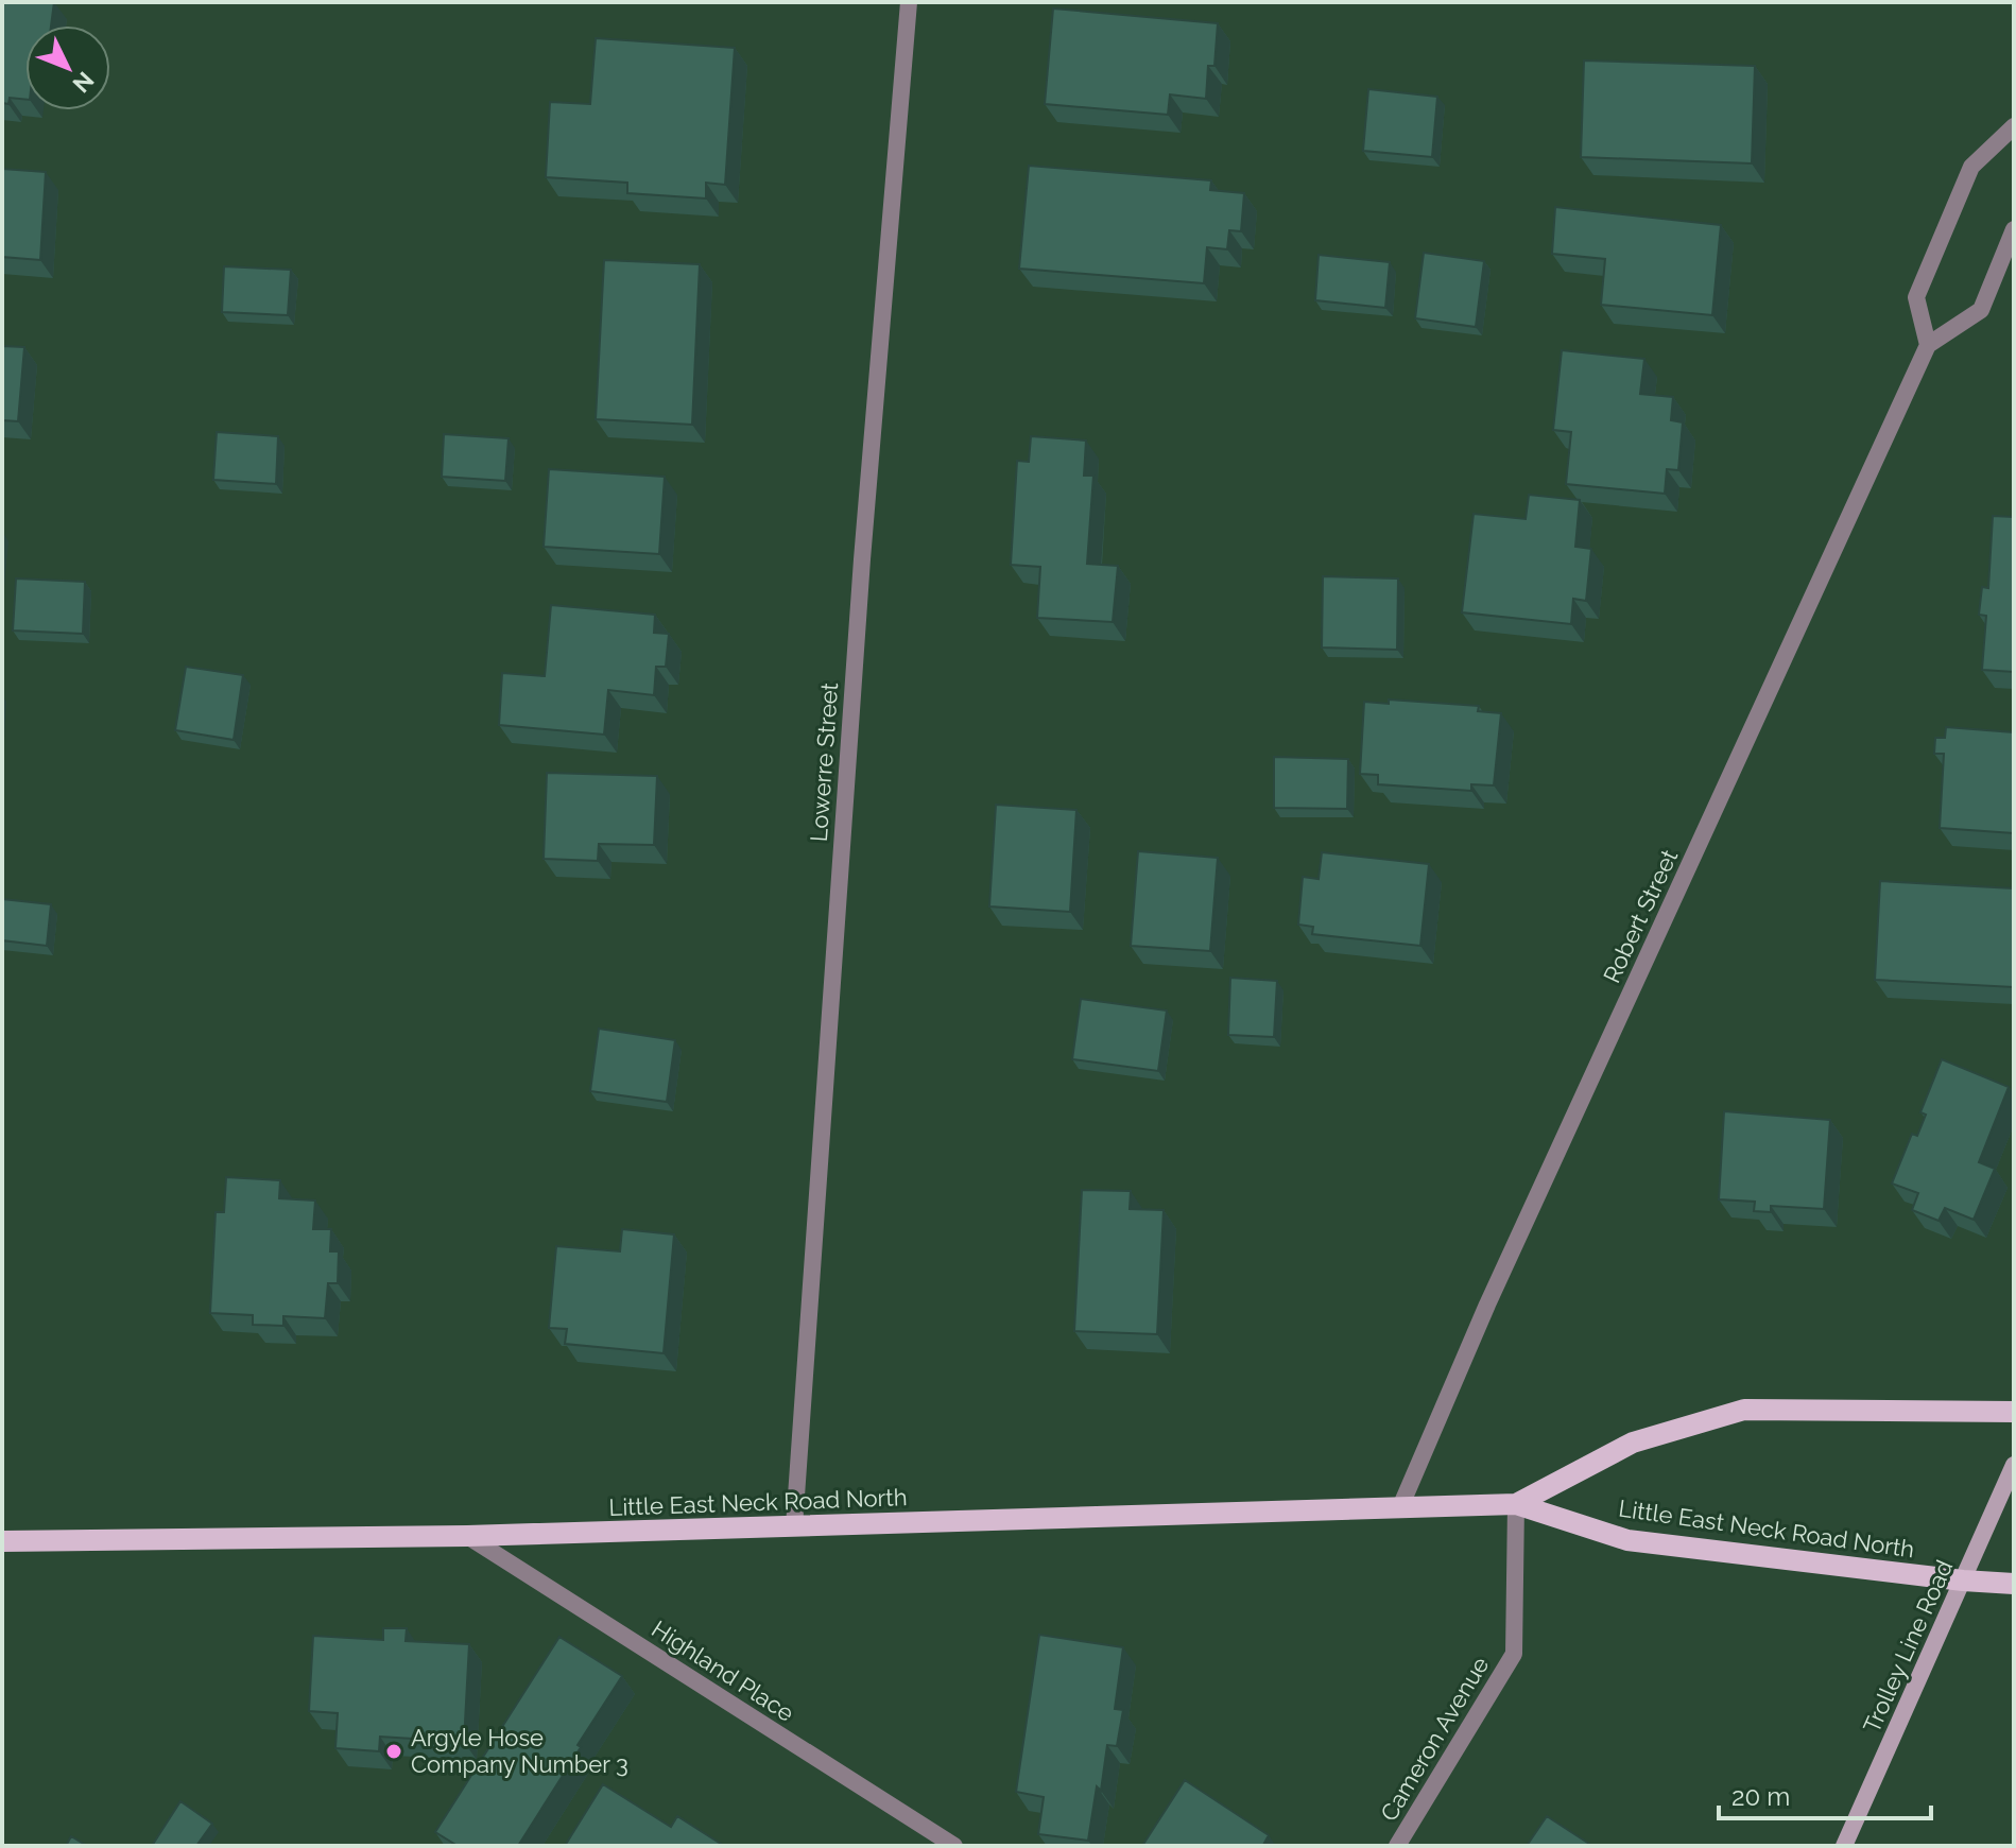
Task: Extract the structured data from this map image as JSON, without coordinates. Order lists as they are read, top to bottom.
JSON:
{
  "streets": {
    "main road": ["Little East Neck Road North", "Trolley Line Road"],
    "street": [
      "Lowerre Street",
      "Robert Street",
      "Highland Place",
      "Cameron Avenue"
    ]
  },
  "crossings": [
    ["Lowerre Street", "Little East Neck Road North"],
    ["Robert Street", "Little East Neck Road North"],
    ["Little East Neck Road North", "Trolley Line Road"],
    ["Little East Neck Road North", "Highland Place"],
    ["Little East Neck Road North", "Cameron Avenue"]
  ],
  "places": ["Argyle Hose Company Number 3"],
  "scale_bar": "20 m",
  "north": "bottom right"
}
